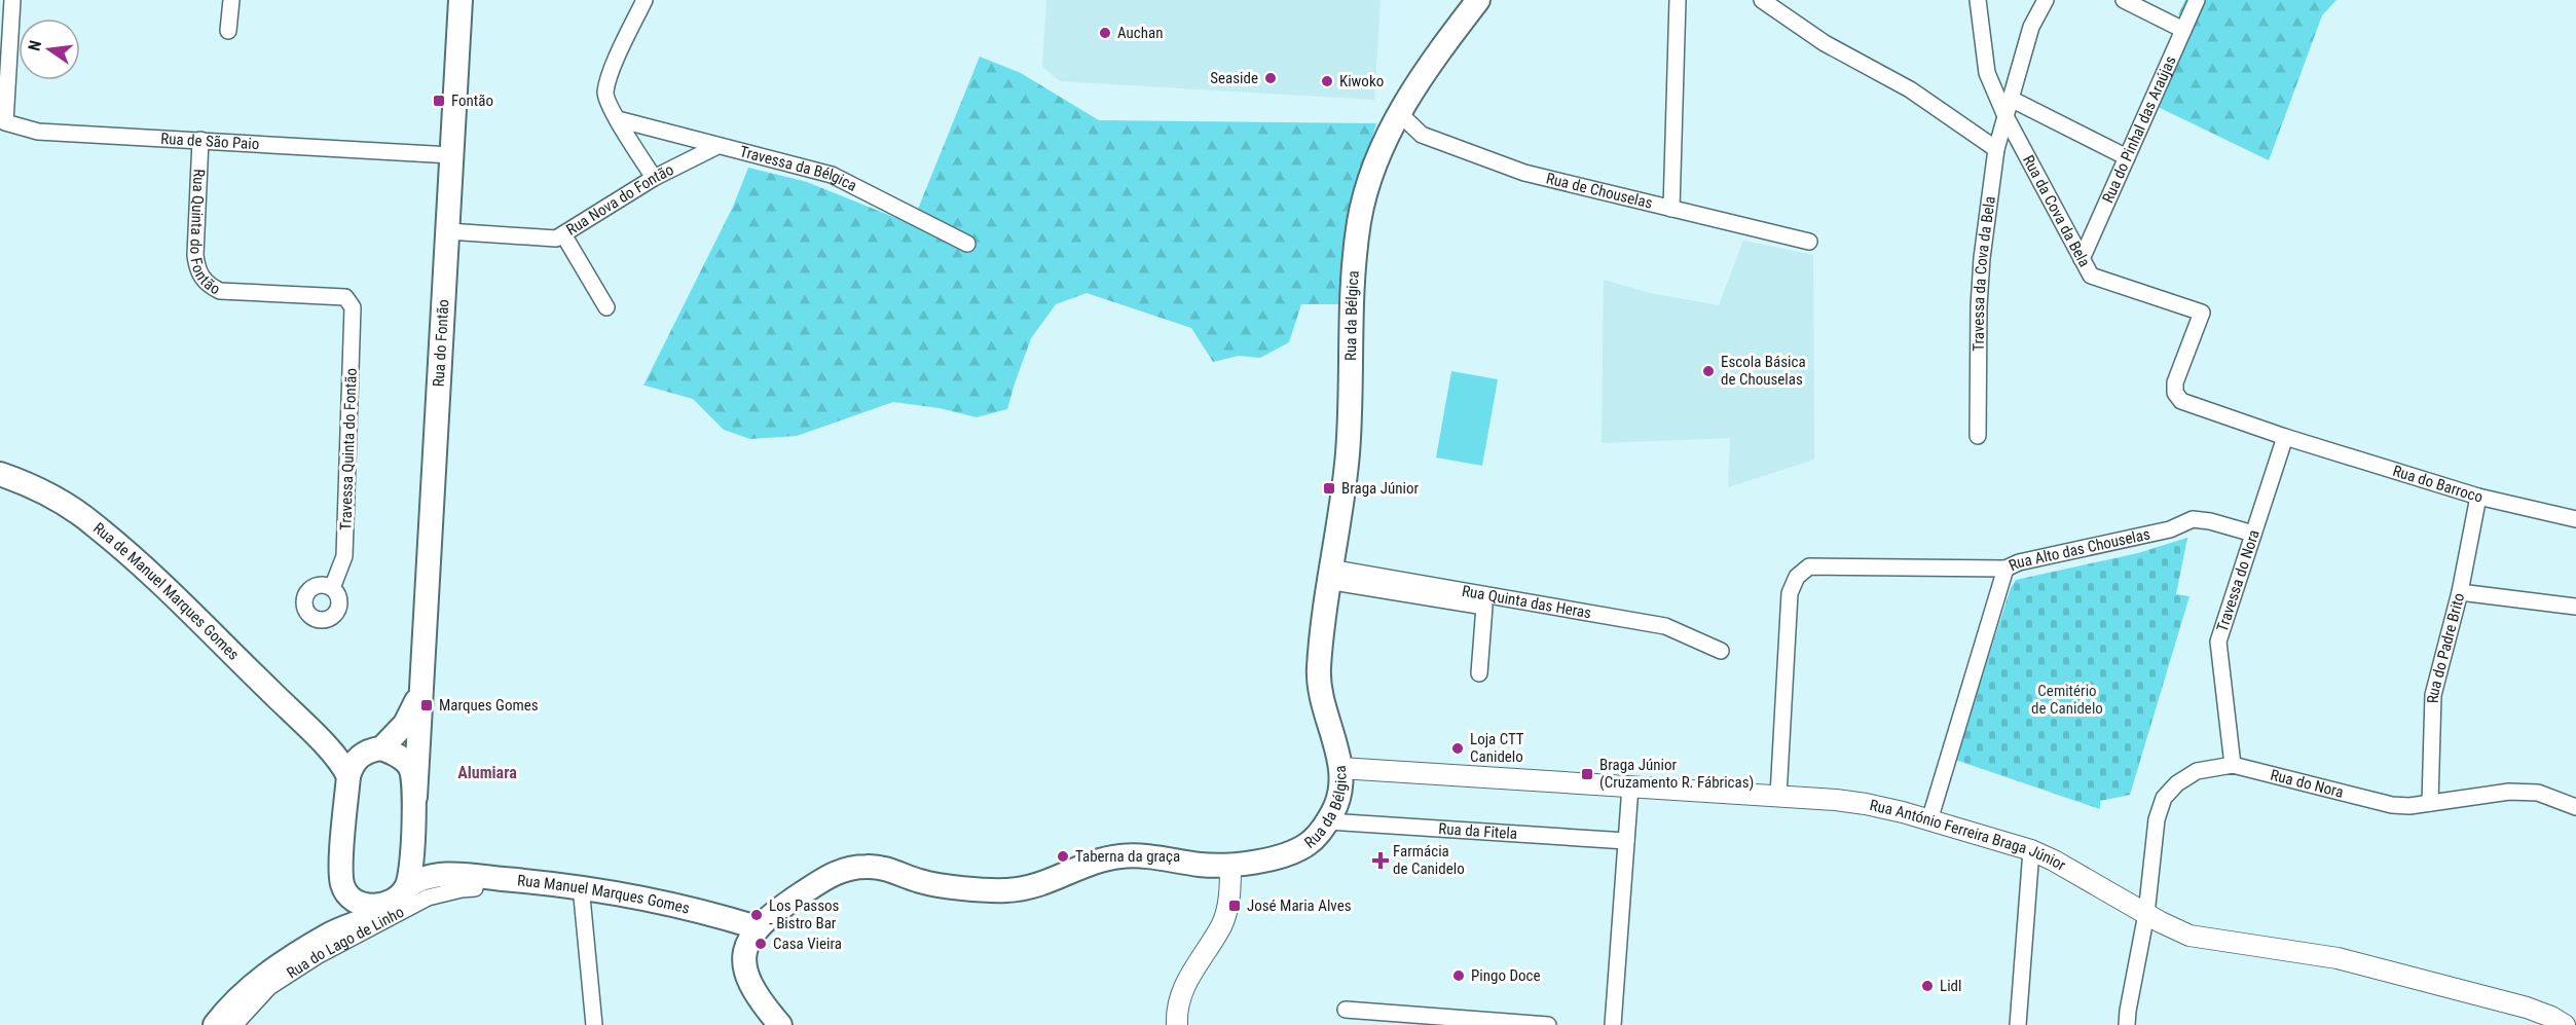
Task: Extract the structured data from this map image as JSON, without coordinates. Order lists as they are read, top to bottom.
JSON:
{
  "streets": {
    "main road": [
      "Rua da Bélgica",
      "Rua do Fontão",
      "Rua de Manuel Marques Gomes",
      "Rua Manuel Marques Gomes"
    ],
    "street": [
      "Rua do Pinhal das Araújas",
      "Rua de São Paio",
      "Travessa da Bélgica",
      "Rua de Chouselas",
      "Rua Nova do Fontão",
      "Rua da Cova da Bela",
      "Rua Quinta do Fontão",
      "Travessa da Cova da Bela",
      "Travessa Quinta do Fontão",
      "Rua do Barroco",
      "Rua Alto das Chouselas",
      "Travessa do Nora",
      "Rua Quinta das Heras",
      "Rua do Padre Brito",
      "Rua do Nora",
      "Rua da Fitela",
      "Rua António Ferreira Braga Júnior",
      "Rua do Lago de Linho"
    ]
  },
  "crossings": [
    ["Rua do Pinhal das Araújas", "Rua da Cova da Bela"],
    ["Rua de São Paio", "Rua Quinta do Fontão"],
    ["Rua de São Paio", "Rua do Fontão"],
    ["Travessa da Bélgica", "Rua Nova do Fontão"],
    ["Rua de Chouselas", "Rua da Bélgica"],
    ["Rua Nova do Fontão", "Rua do Fontão"],
    ["Rua da Cova da Bela", "Travessa da Cova da Bela"],
    ["Rua da Cova da Bela", "Rua do Barroco"],
    ["Rua da Cova da Bela", "Travessa do Nora"],
    ["Rua Quinta do Fontão", "Travessa Quinta do Fontão"],
    ["Rua da Bélgica", "Rua Quinta das Heras"],
    ["Rua da Bélgica", "Rua da Fitela"],
    ["Rua da Bélgica", "Rua António Ferreira Braga Júnior"],
    ["Rua da Bélgica", "Rua Manuel Marques Gomes"],
    ["Rua do Barroco", "Rua do Padre Brito"],
    ["Rua Alto das Chouselas", "Travessa do Nora"],
    ["Rua Alto das Chouselas", "Rua António Ferreira Braga Júnior"],
    ["Travessa do Nora", "Rua do Nora"],
    ["Rua do Padre Brito", "Rua do Nora"],
    ["Rua do Nora", "Rua António Ferreira Braga Júnior"]
  ],
  "districts": ["Alumiara"],
  "parks": ["Cemitério de Canidelo"],
  "places": {
    "other": [
      "Auchan",
      "Seaside",
      "Kiwoko",
      "Escola Básica de Chouselas",
      "Loja CTT Canidelo",
      "Taberna da graça",
      "Los Passos - Bistro Bar",
      "Casa Vieira",
      "Pingo Doce",
      "Lidl"
    ],
    "transit": [
      "Fontão",
      "Braga Júnior",
      "Marques Gomes",
      "Braga Júnior (Cruzamento R. Fábricas)",
      "José Maria Alves"
    ],
    "health": ["Farmácia de Canidelo"]
  },
  "north": "left"
}
